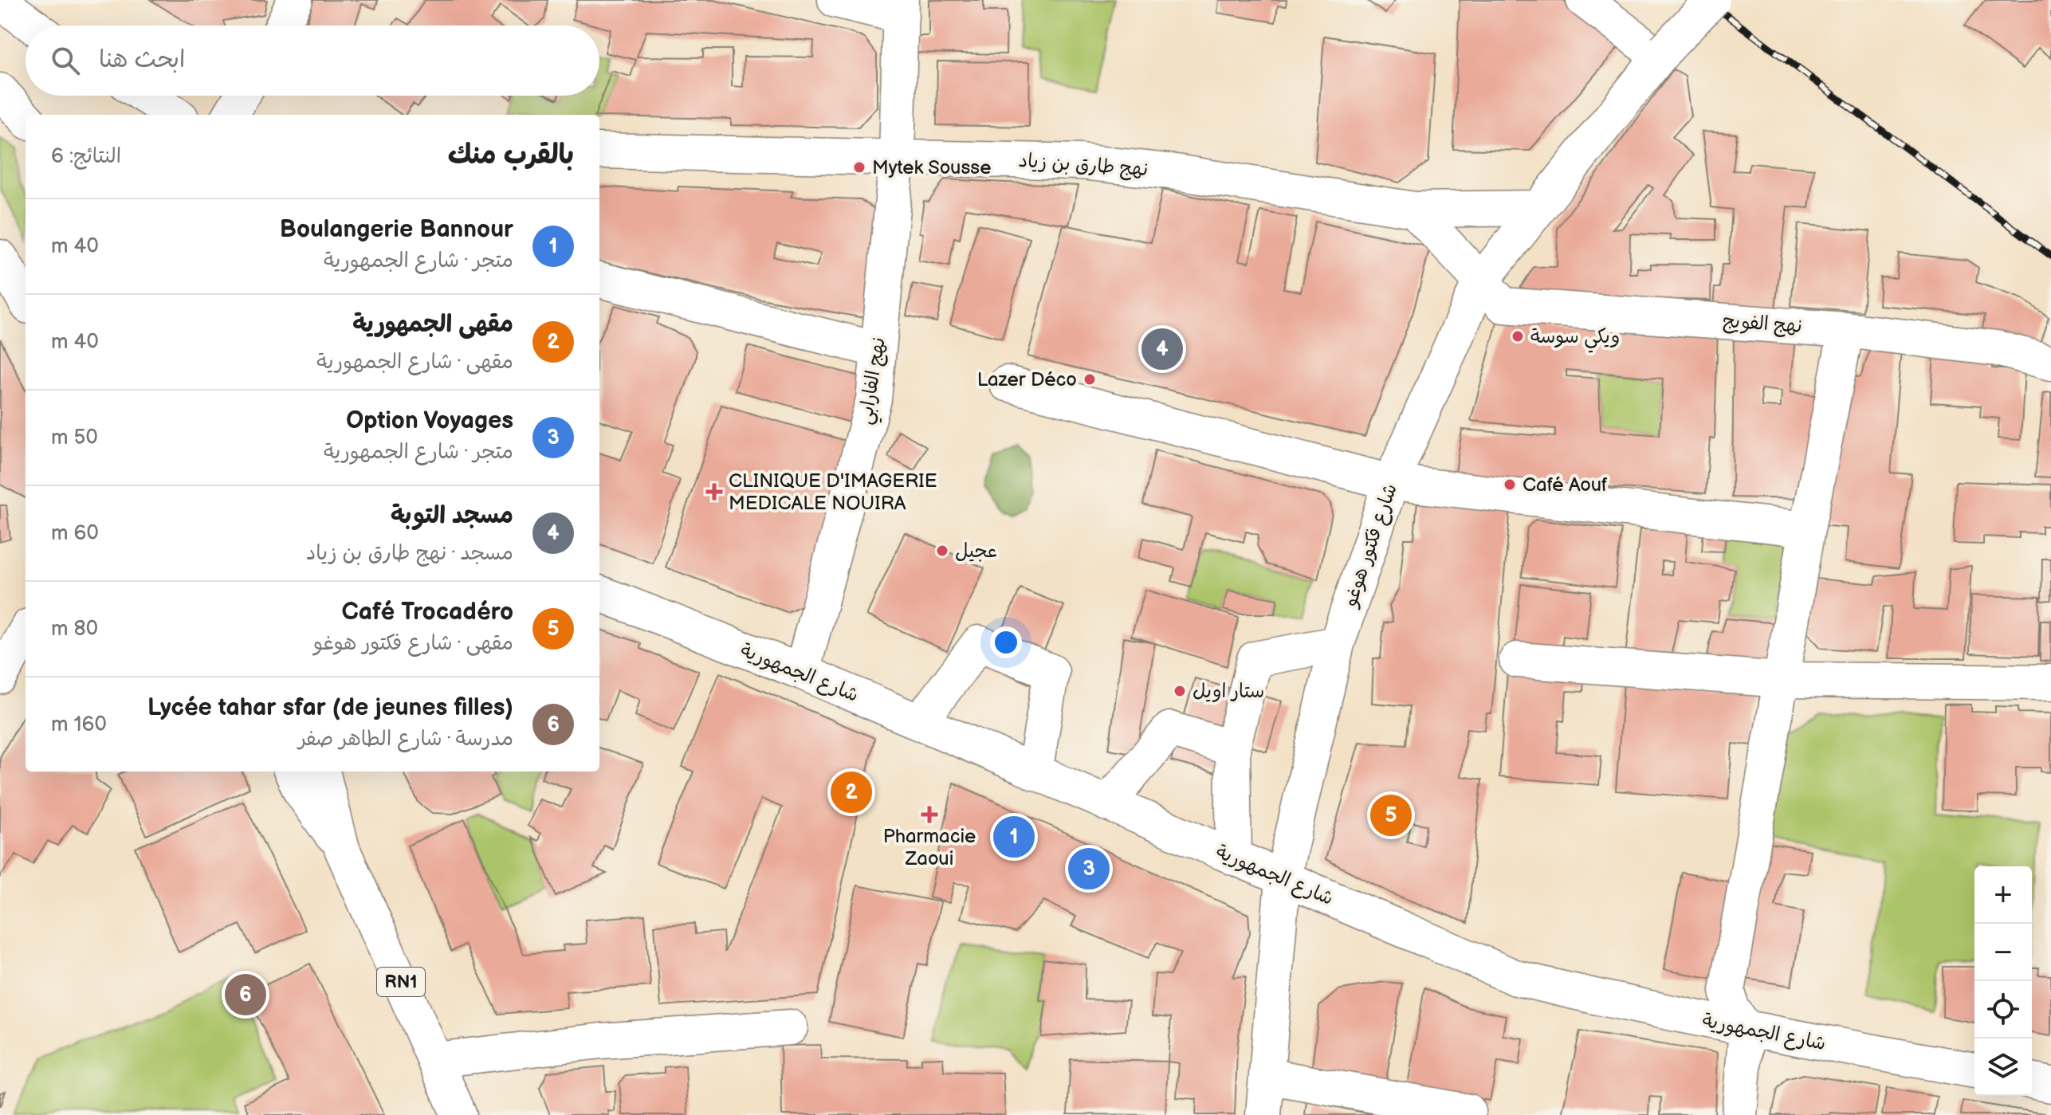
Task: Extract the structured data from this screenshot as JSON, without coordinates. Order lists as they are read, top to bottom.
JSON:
{
  "streets": {
    "street": [
      "نهج طارق بن زياد",
      "نهج الفويج",
      "نهج الفارابي",
      "شارع فكتور هوغو",
      "شارع الجمهورية",
      "RN1"
    ]
  },
  "crossings": [
    ["نهج طارق بن زياد", "نهج الفارابي"],
    ["نهج طارق بن زياد", "شارع فكتور هوغو"],
    ["نهج الفويج", "شارع فكتور هوغو"],
    ["نهج الفارابي", "شارع الجمهورية"],
    ["شارع فكتور هوغو", "شارع الجمهورية"]
  ],
  "places": {
    "other": [
      "Mytek Sousse",
      "ويكي سوسة",
      "Lazer Déco",
      "Café Aouf",
      "عجيل",
      "ستار اويل"
    ],
    "health": ["CLINIQUE D'IMAGERIE MEDICALE NOUIRA", "Pharmacie Zaoui"]
  },
  "page": {
    "search": "ابحث هنا",
    "heading": ["بالقرب منك", "النتائج: 6"],
    "list": [
      {
        "mark": "1",
        "name": "Boulangerie Bannour",
        "note": "متجر · شارع الجمهورية",
        "value": "40 m"
      },
      {
        "mark": "2",
        "name": "مقهى الجمهورية",
        "note": "مقهى · شارع الجمهورية",
        "value": "40 m"
      },
      {
        "mark": "3",
        "name": "Option Voyages",
        "note": "متجر · شارع الجمهورية",
        "value": "50 m"
      },
      {
        "mark": "4",
        "name": "مسجد التوبة",
        "note": "مسجد · نهج طارق بن زياد",
        "value": "60 m"
      },
      {
        "mark": "5",
        "name": "Café Trocadéro",
        "note": "مقهى · شارع فكتور هوغو",
        "value": "80 m"
      },
      {
        "mark": "6",
        "name": "Lycée tahar sfar (de jeunes filles)",
        "note": "مدرسة · شارع الطاهر صفر",
        "value": "160 m"
      }
    ],
    "pins": [
      "4",
      "2",
      "5",
      "1",
      "3",
      "6"
    ],
    "map_buttons": ["+", "−"]
  }
}
